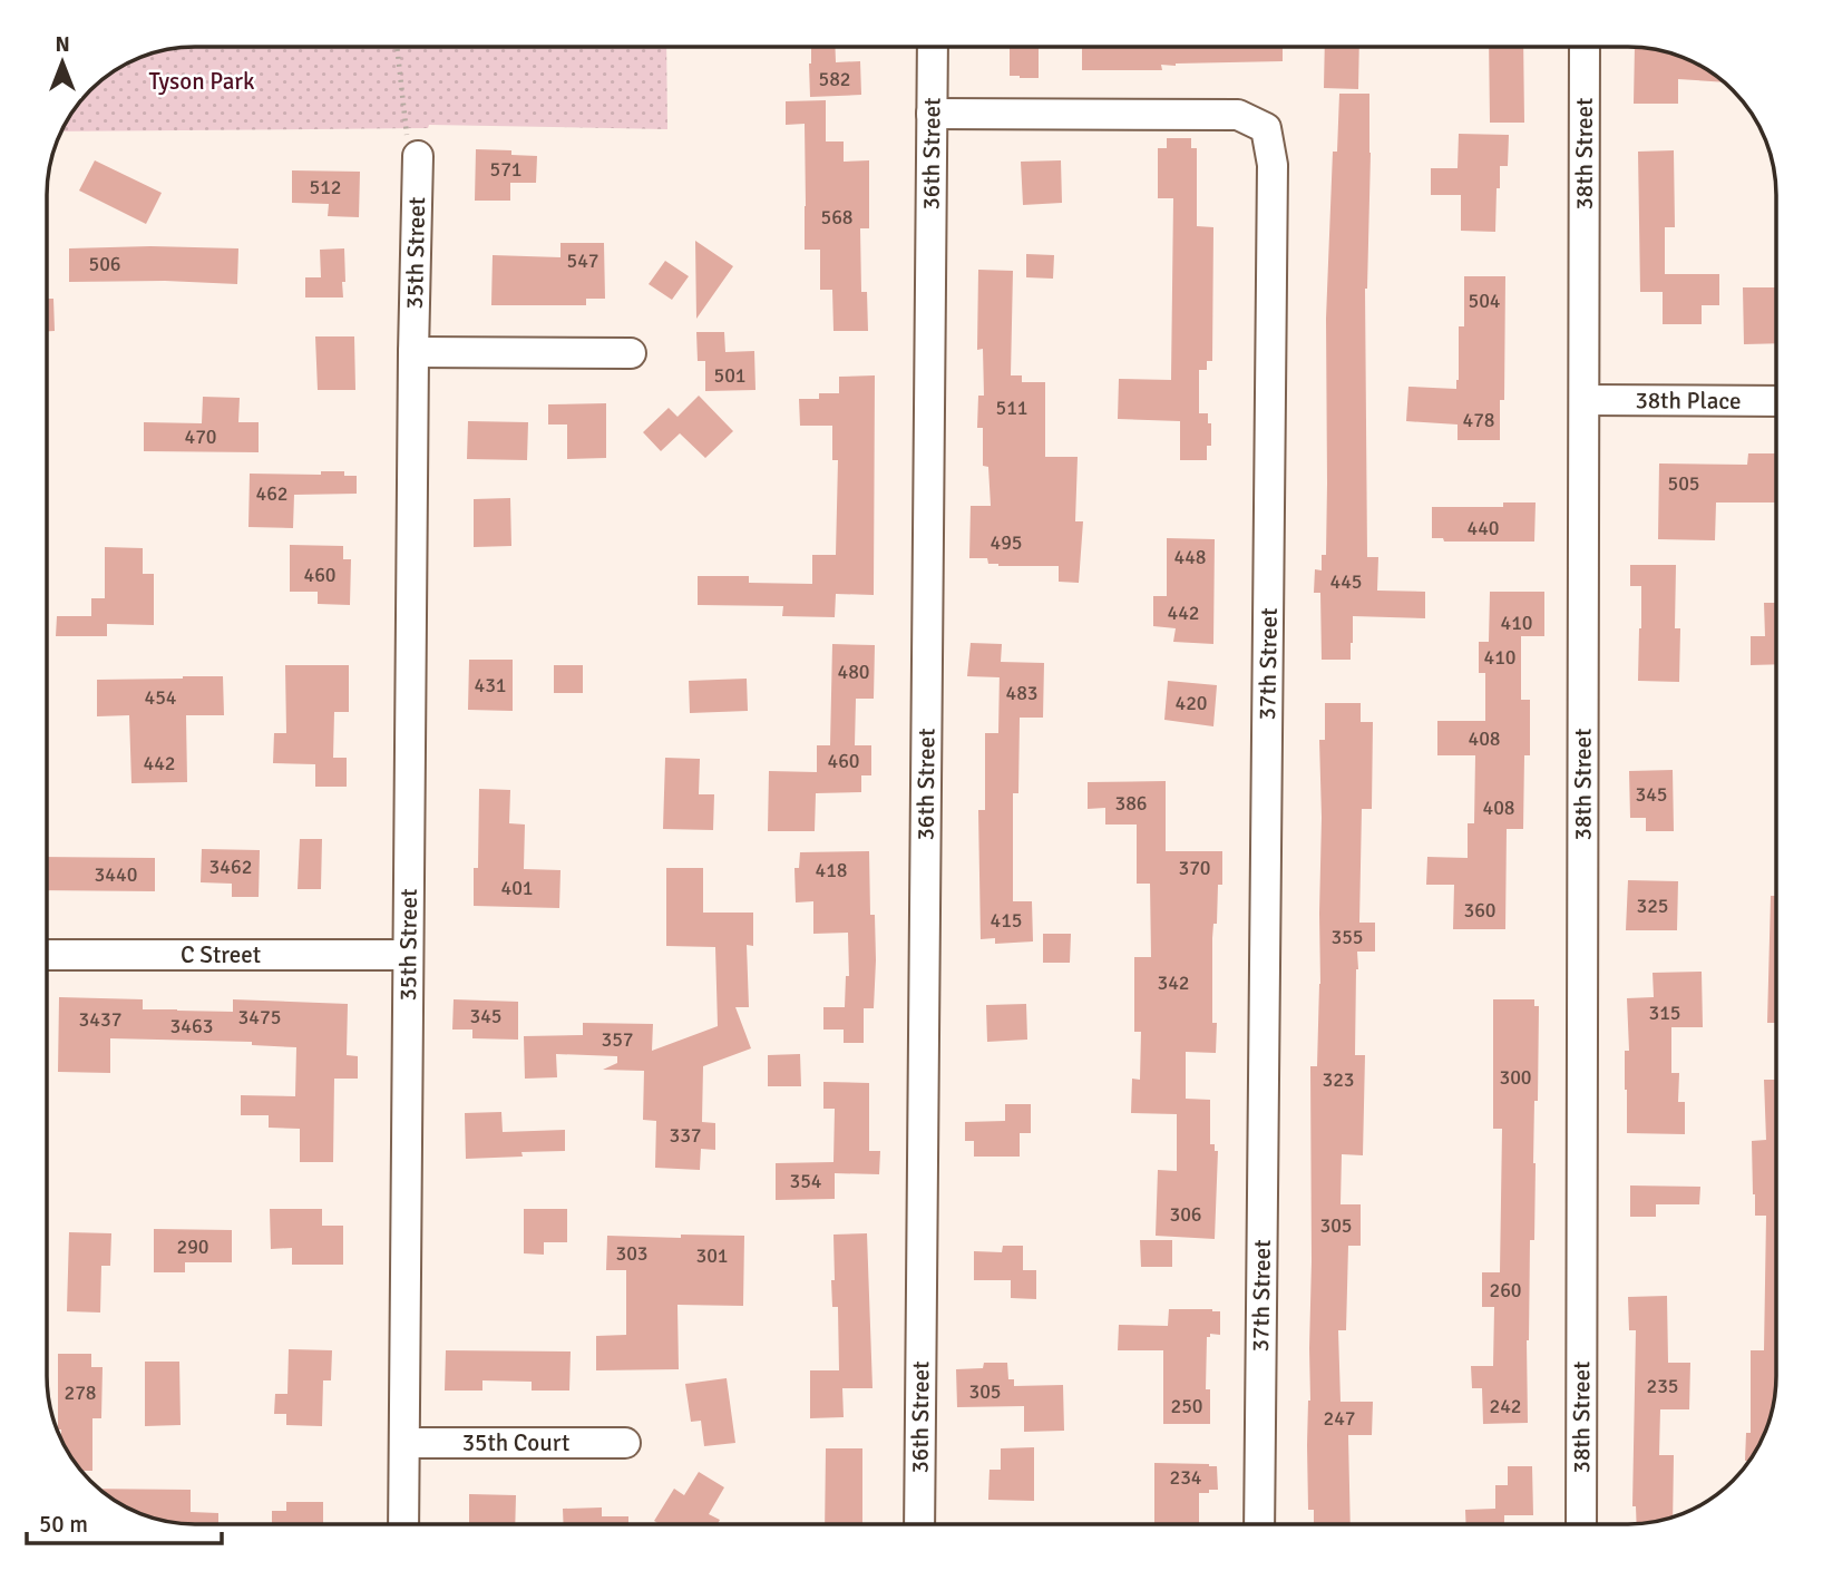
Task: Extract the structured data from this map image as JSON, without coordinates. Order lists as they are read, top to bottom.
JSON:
{
  "streets": {
    "street": [
      "36th Street",
      "38th Street",
      "35th Street",
      "38th Place",
      "37th Street",
      "C Street",
      "35th Court"
    ]
  },
  "crossings": [
    ["36th Street", "37th Street"],
    ["38th Street", "38th Place"],
    ["35th Street", "C Street"],
    ["35th Street", "35th Court"]
  ],
  "parks": ["Tyson Park"],
  "house_numbers": [
    "582",
    "571",
    "512",
    "568",
    "547",
    "506",
    "504",
    "501",
    "511",
    "478",
    "470",
    "505",
    "462",
    "440",
    "495",
    "448",
    "460",
    "445",
    "442",
    "410",
    "410",
    "480",
    "431",
    "483",
    "454",
    "420",
    "408",
    "460",
    "442",
    "345",
    "386",
    "408",
    "3462",
    "370",
    "418",
    "3440",
    "401",
    "325",
    "360",
    "415",
    "355",
    "342",
    "315",
    "345",
    "3475",
    "3437",
    "3463",
    "357",
    "300",
    "323",
    "337",
    "354",
    "306",
    "305",
    "290",
    "303",
    "301",
    "260",
    "235",
    "305",
    "278",
    "250",
    "242",
    "247",
    "234"
  ],
  "scale_bar": "50 m",
  "north": "top"
}
